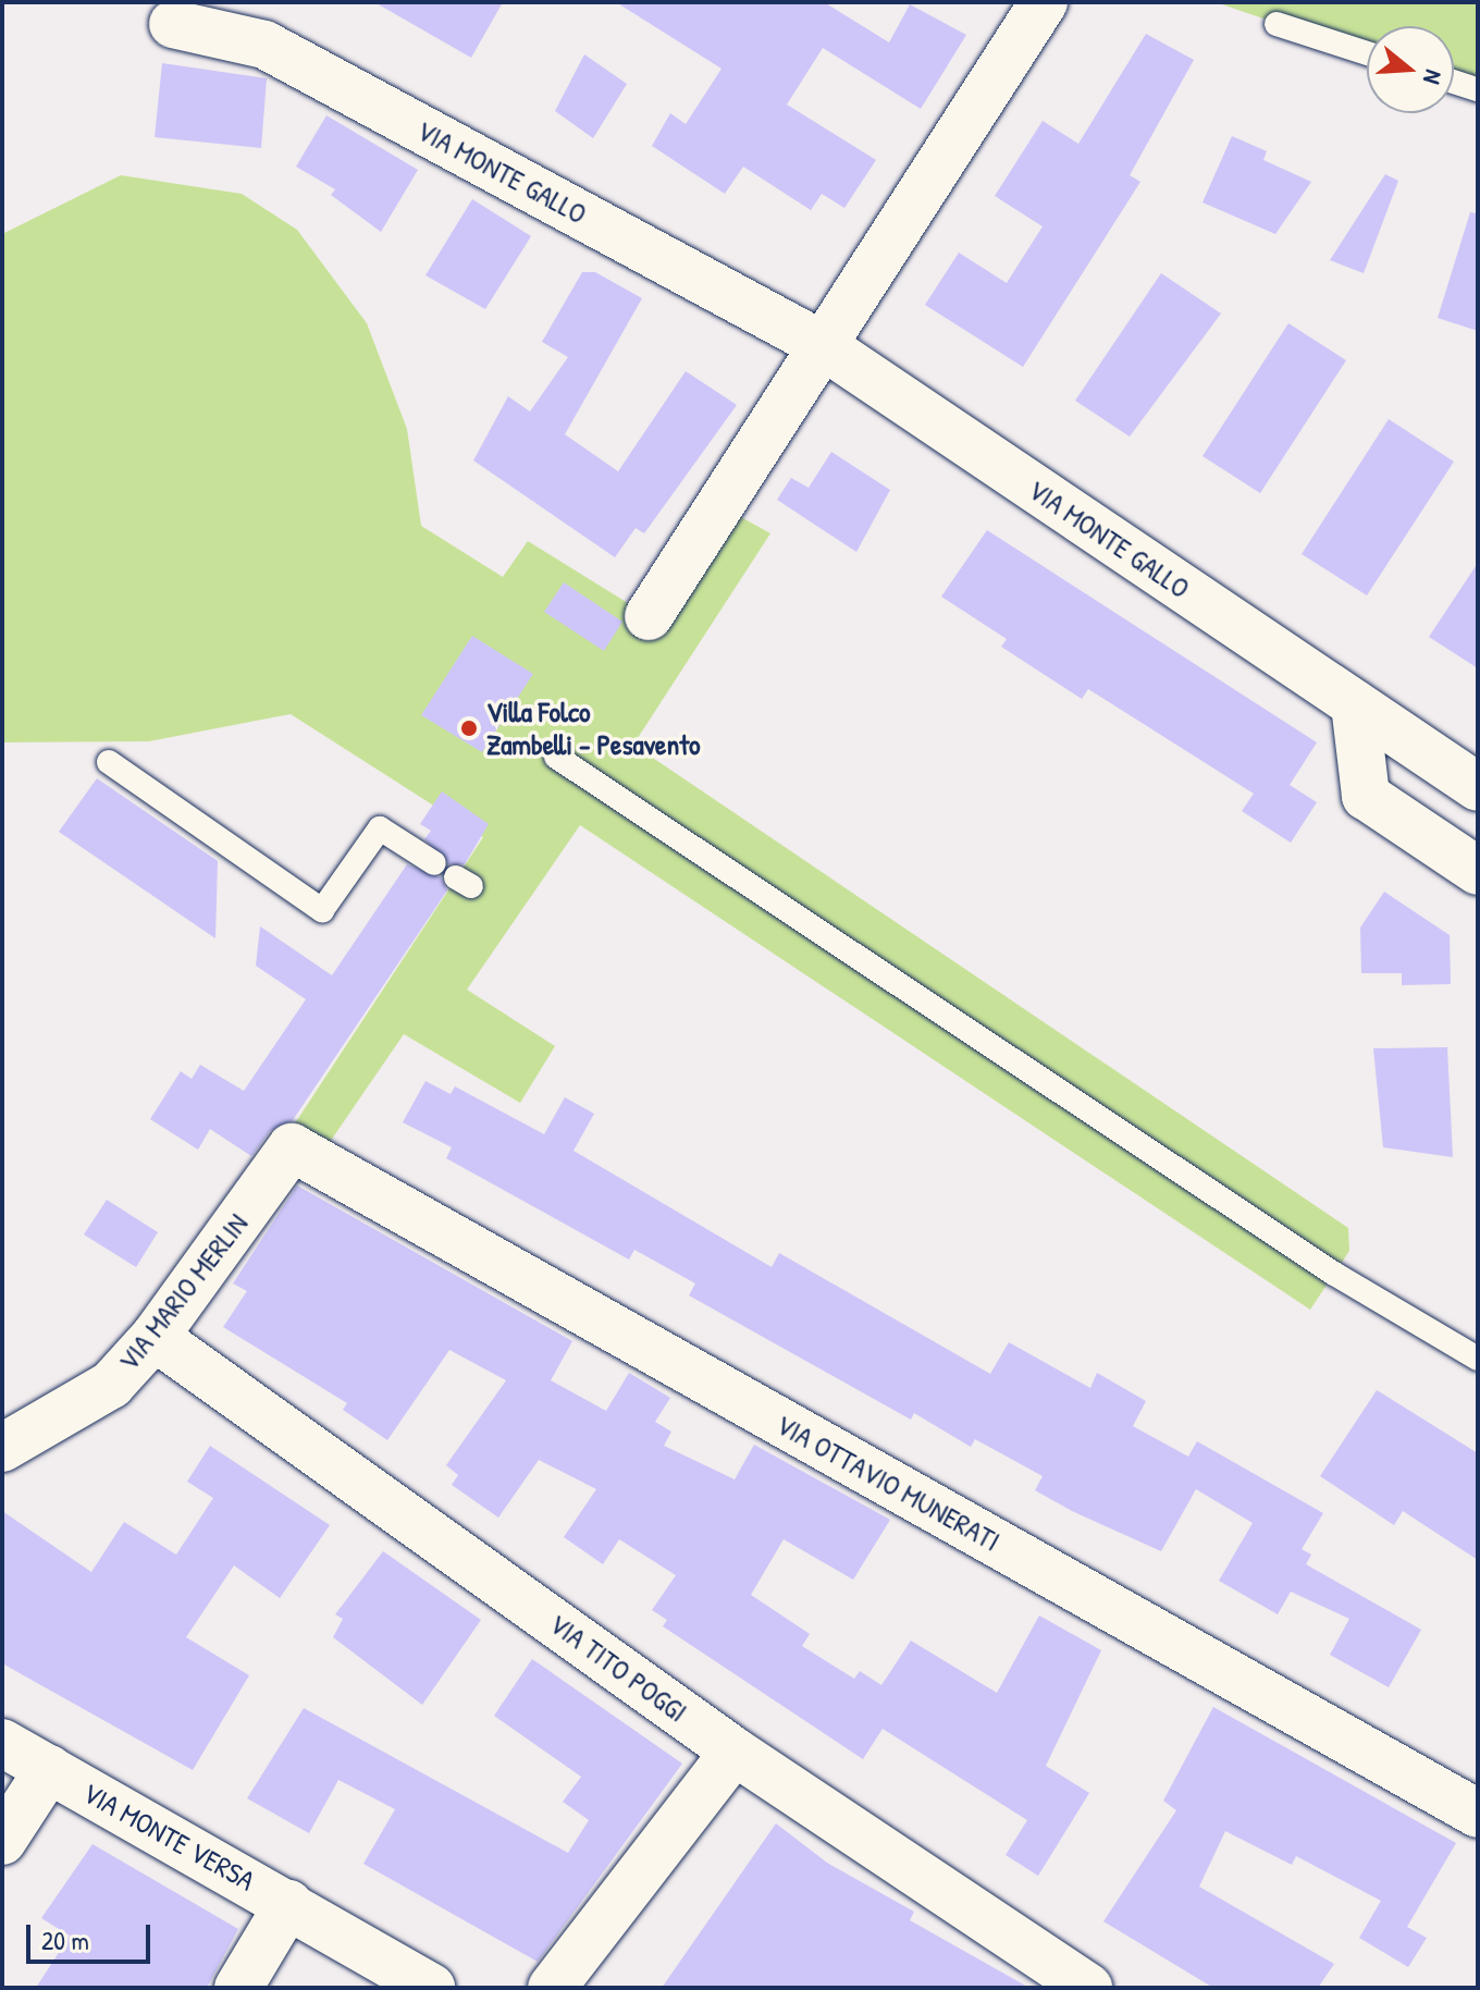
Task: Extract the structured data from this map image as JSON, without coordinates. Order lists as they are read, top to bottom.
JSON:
{
  "streets": {
    "street": [
      "VIA MONTE GALLO",
      "VIA MARIO MERLIN",
      "VIA OTTAVIO MUNERATI",
      "VIA TITO POGGI",
      "VIA MONTE VERSA"
    ]
  },
  "crossings": [
    ["VIA MARIO MERLIN", "VIA OTTAVIO MUNERATI"],
    ["VIA MARIO MERLIN", "VIA TITO POGGI"]
  ],
  "places": ["Villa Folco Zambelli - Pesavento"],
  "scale_bar": "20 m",
  "north": "right"
}
